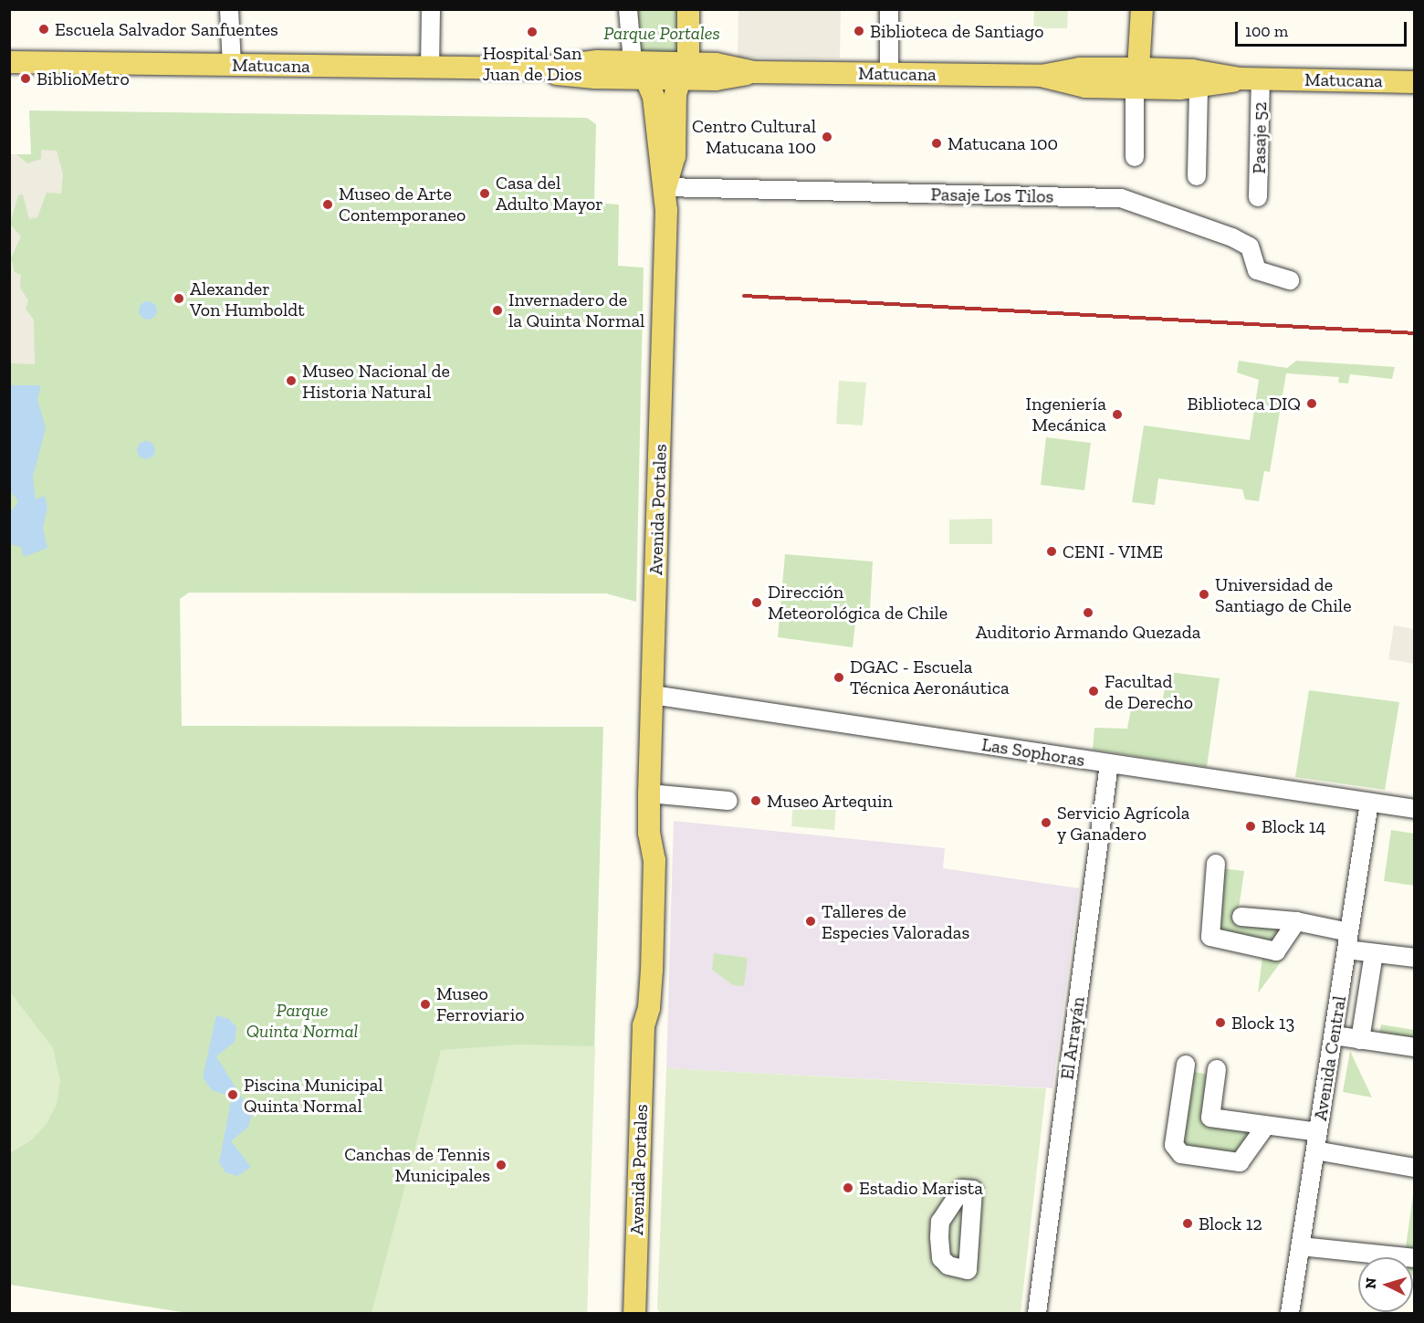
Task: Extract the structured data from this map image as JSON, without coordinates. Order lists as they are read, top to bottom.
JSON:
{
  "streets": {
    "main road": ["Matucana", "Avenida Portales"],
    "street": [
      "Pasaje 52",
      "Pasaje Los Tilos",
      "Las Sophoras",
      "El Arrayán",
      "Avenida Central"
    ]
  },
  "crossings": [
    ["Matucana", "Pasaje 52"],
    ["Matucana", "Avenida Portales"],
    ["Pasaje Los Tilos", "Avenida Portales"],
    ["Avenida Portales", "Las Sophoras"],
    ["Las Sophoras", "El Arrayán"],
    ["Las Sophoras", "Avenida Central"]
  ],
  "parks": ["Parque Portales", "Parque Quinta Normal"],
  "places": [
    "Escuela Salvador Sanfuentes",
    "Biblioteca de Santiago",
    "Hospital San Juan de Dios",
    "BiblioMetro",
    "Centro Cultural Matucana 100",
    "Matucana 100",
    "Casa del Adulto Mayor",
    "Museo de Arte Contemporaneo",
    "Alexander Von Humboldt",
    "Invernadero de la Quinta Normal",
    "Museo Nacional de Historia Natural",
    "Biblioteca DIQ",
    "Ingeniería Mecánica",
    "CENI - VIME",
    "Universidad de Santiago de Chile",
    "Dirección Meteorológica de Chile",
    "Auditorio Armando Quezada",
    "DGAC - Escuela Técnica Aeronáutica",
    "Facultad de Derecho",
    "Museo Artequin",
    "Servicio Agrícola y Ganadero",
    "Block 14",
    "Talleres de Especies Valoradas",
    "Museo Ferroviario",
    "Block 13",
    "Piscina Municipal Quinta Normal",
    "Canchas de Tennis Municipales",
    "Estadio Marista",
    "Block 12"
  ],
  "scale_bar": "100 m",
  "north": "left"
}
